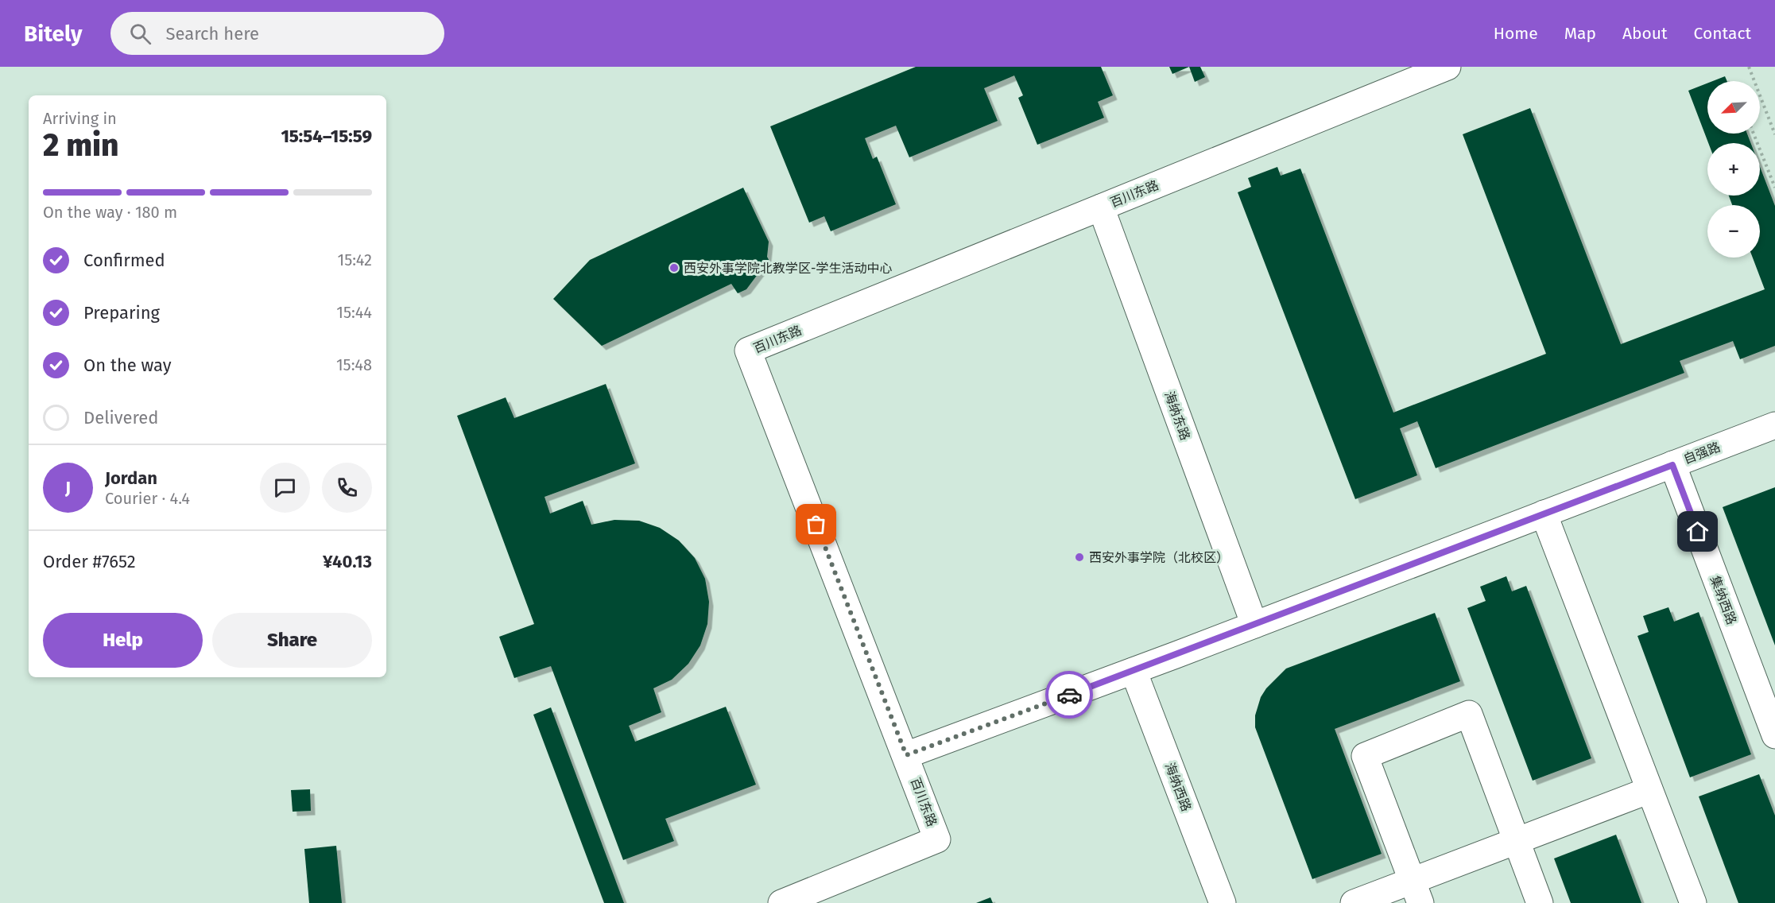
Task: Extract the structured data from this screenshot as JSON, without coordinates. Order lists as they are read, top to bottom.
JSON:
{
  "streets": {
    "street": [
      "百川东路",
      "海纳东路",
      "自强路",
      "集纳西路",
      "海纳西路"
    ]
  },
  "crossings": [
    ["百川东路", "海纳东路"],
    ["百川东路", "自强路"],
    ["海纳东路", "自强路"],
    ["自强路", "集纳西路"],
    ["自强路", "海纳西路"]
  ],
  "places": ["西安外事学院北教学区-学生活动中心", "西安外事学院（北校区）"],
  "north": "bottom left",
  "page": {
    "header": "Bitely",
    "search": "Search here",
    "nav": [
      "Home",
      "Map",
      "About",
      "Contact"
    ],
    "map_buttons": ["+", "−"],
    "heading": ["2 min", "Arriving in", "15:54–15:59"],
    "panel": [
      "Jordan",
      "Courier · 4.4",
      "Order #7652",
      "¥40.13"
    ],
    "bar": "On the way · 180 m",
    "list": [
      ["Confirmed", "15:42"],
      ["Preparing", "15:44"],
      ["On the way", "15:48"],
      "Delivered"
    ],
    "round": "J",
    "buttons": ["Help", "Share"]
  }
}
